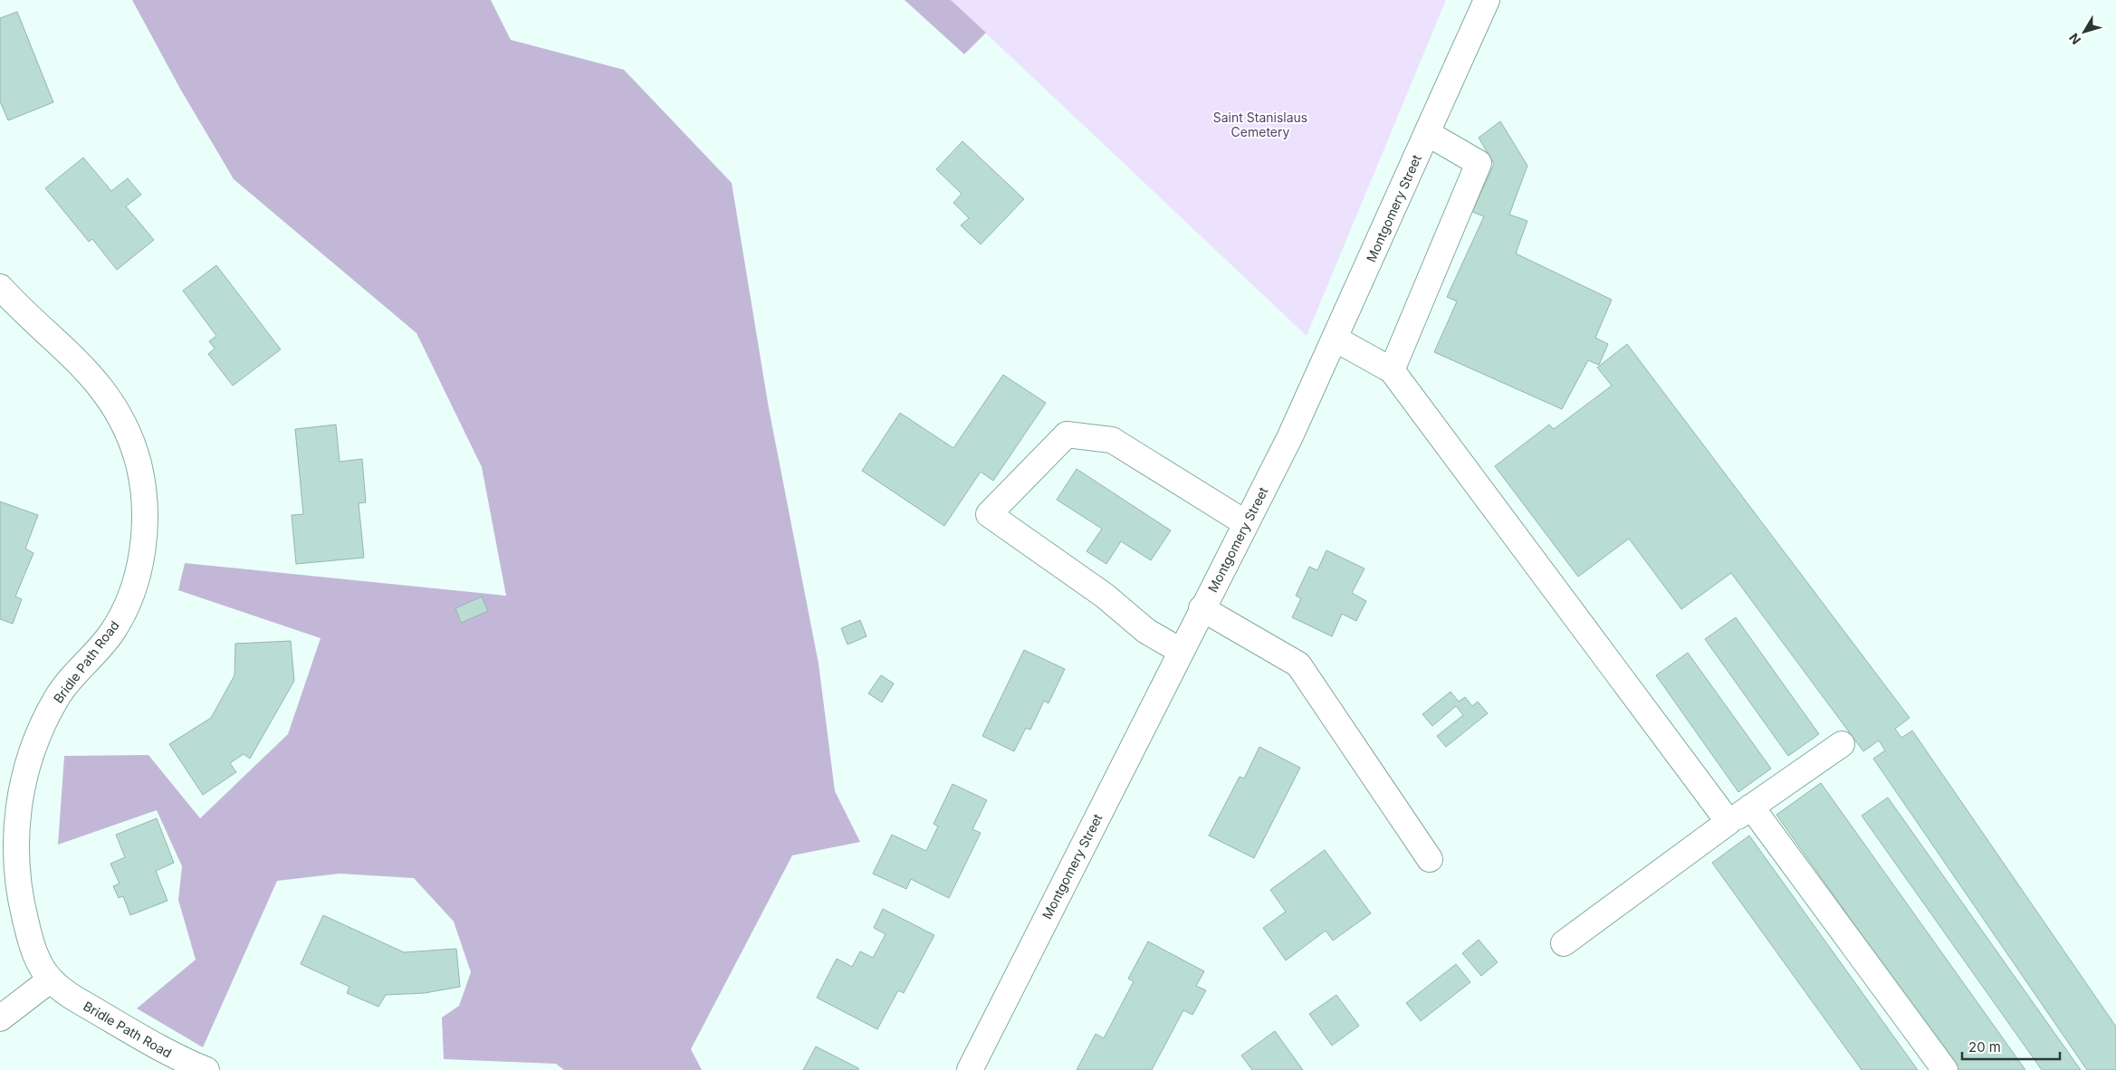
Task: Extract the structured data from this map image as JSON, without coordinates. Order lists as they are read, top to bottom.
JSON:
{
  "streets": {
    "main road": ["Montgomery Street", "Bridle Path Road"]
  },
  "parks": ["Saint Stanislaus Cemetery"],
  "scale_bar": "20 m",
  "north": "bottom left"
}
